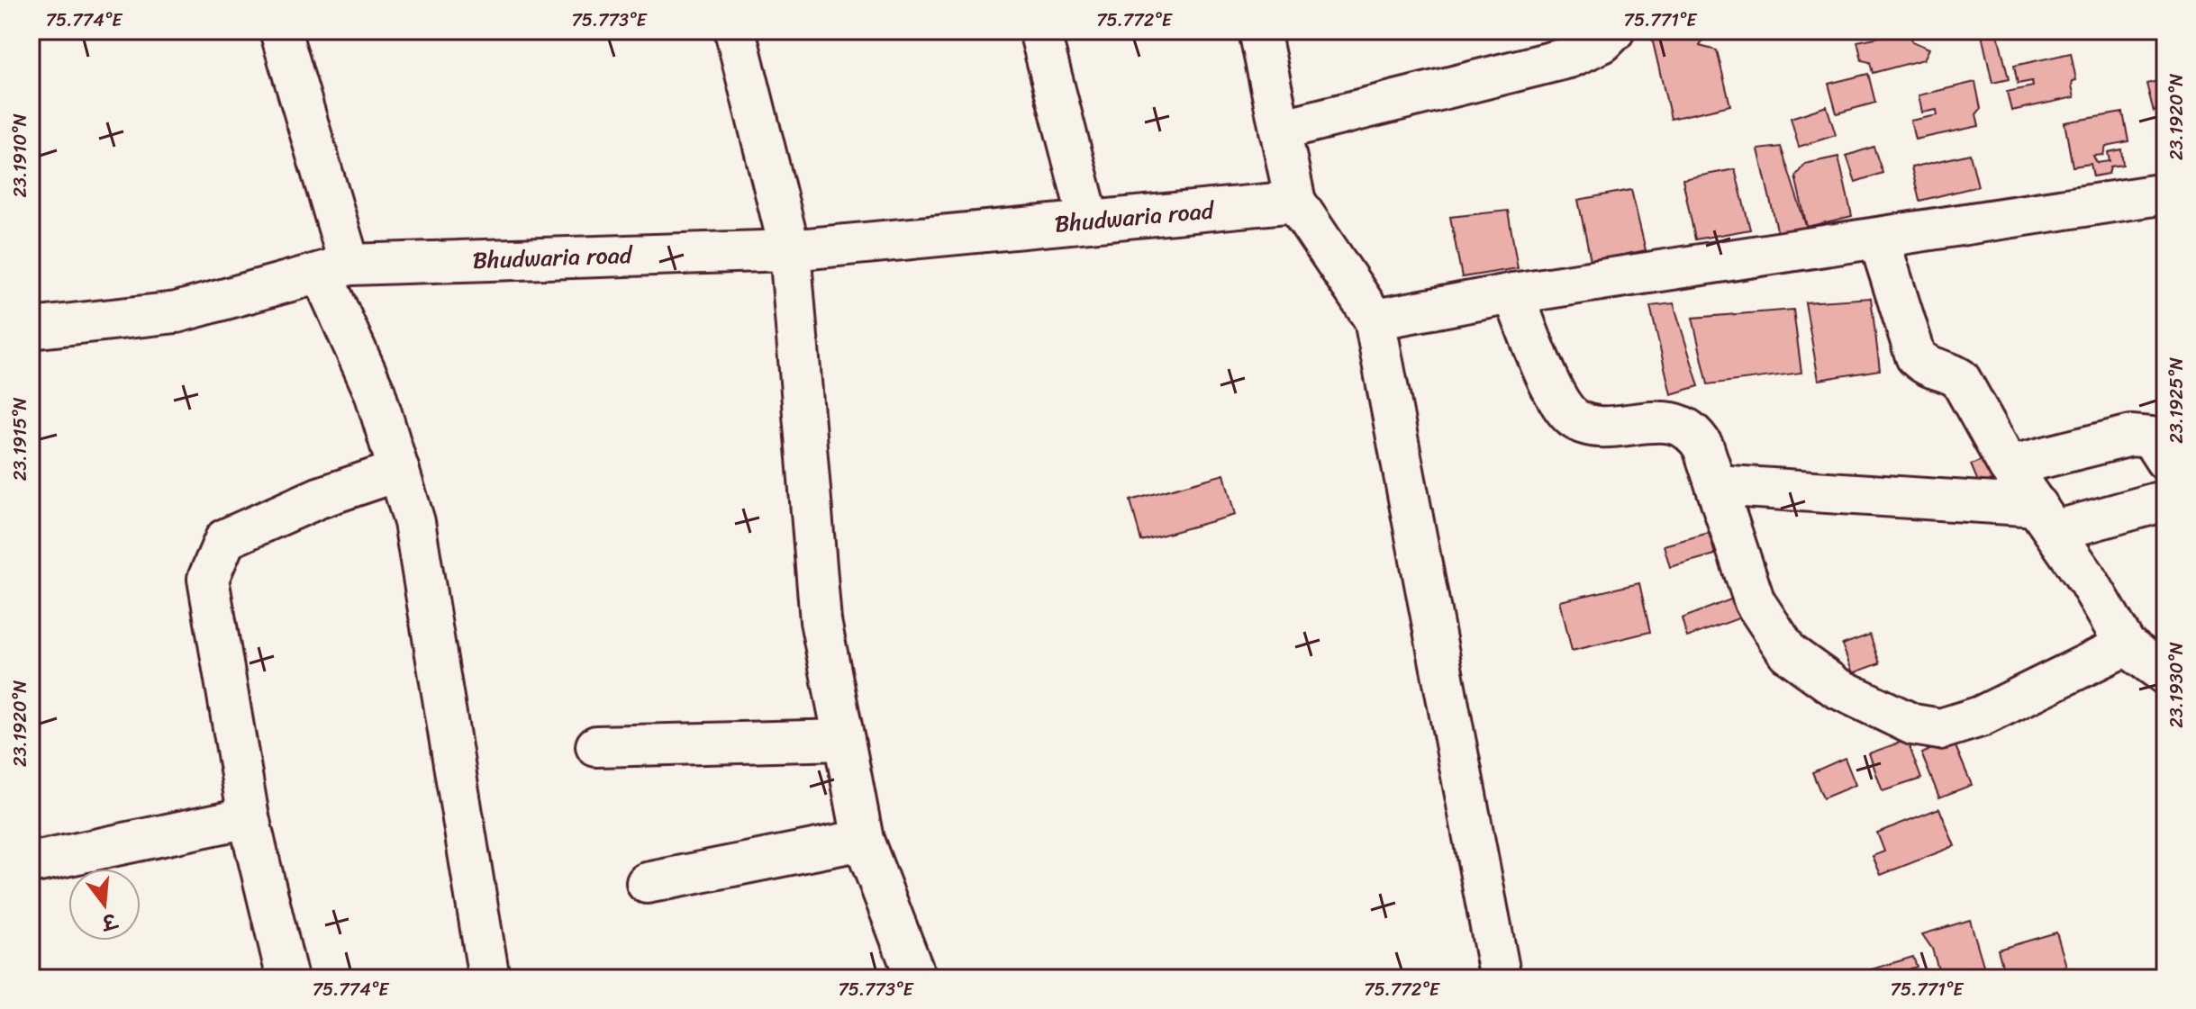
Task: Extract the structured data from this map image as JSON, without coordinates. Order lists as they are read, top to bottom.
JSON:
{
  "streets": {
    "street": ["Bhudwaria road"]
  },
  "north": "bottom",
  "coordinates": [
    "75.774°E",
    "75.773°E",
    "75.772°E",
    "75.771°E",
    "23.1920°N",
    "23.1910°N",
    "23.1925°N",
    "23.1915°N",
    "23.1930°N"
  ]
}
